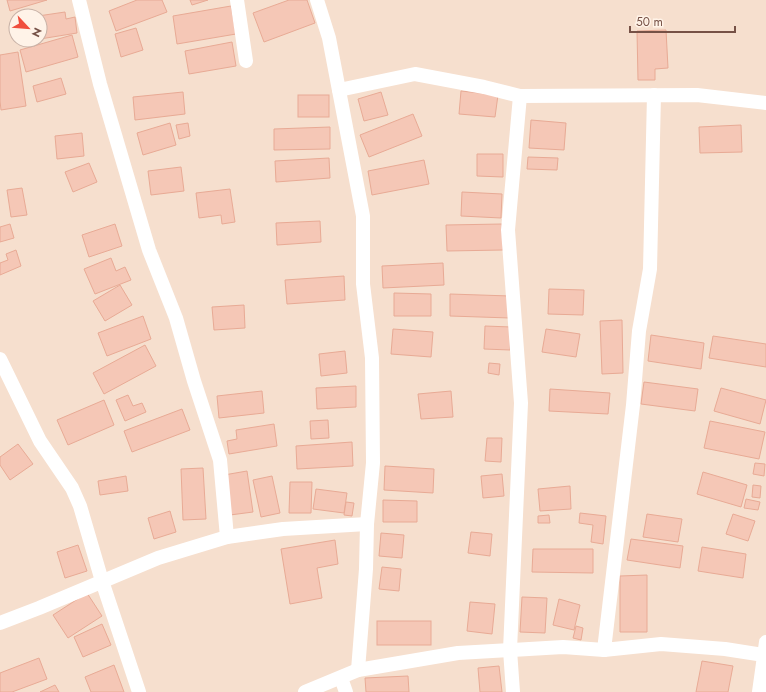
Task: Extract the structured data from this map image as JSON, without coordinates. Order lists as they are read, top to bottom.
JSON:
{
  "scale_bar": "50 m",
  "north": "bottom right"
}
